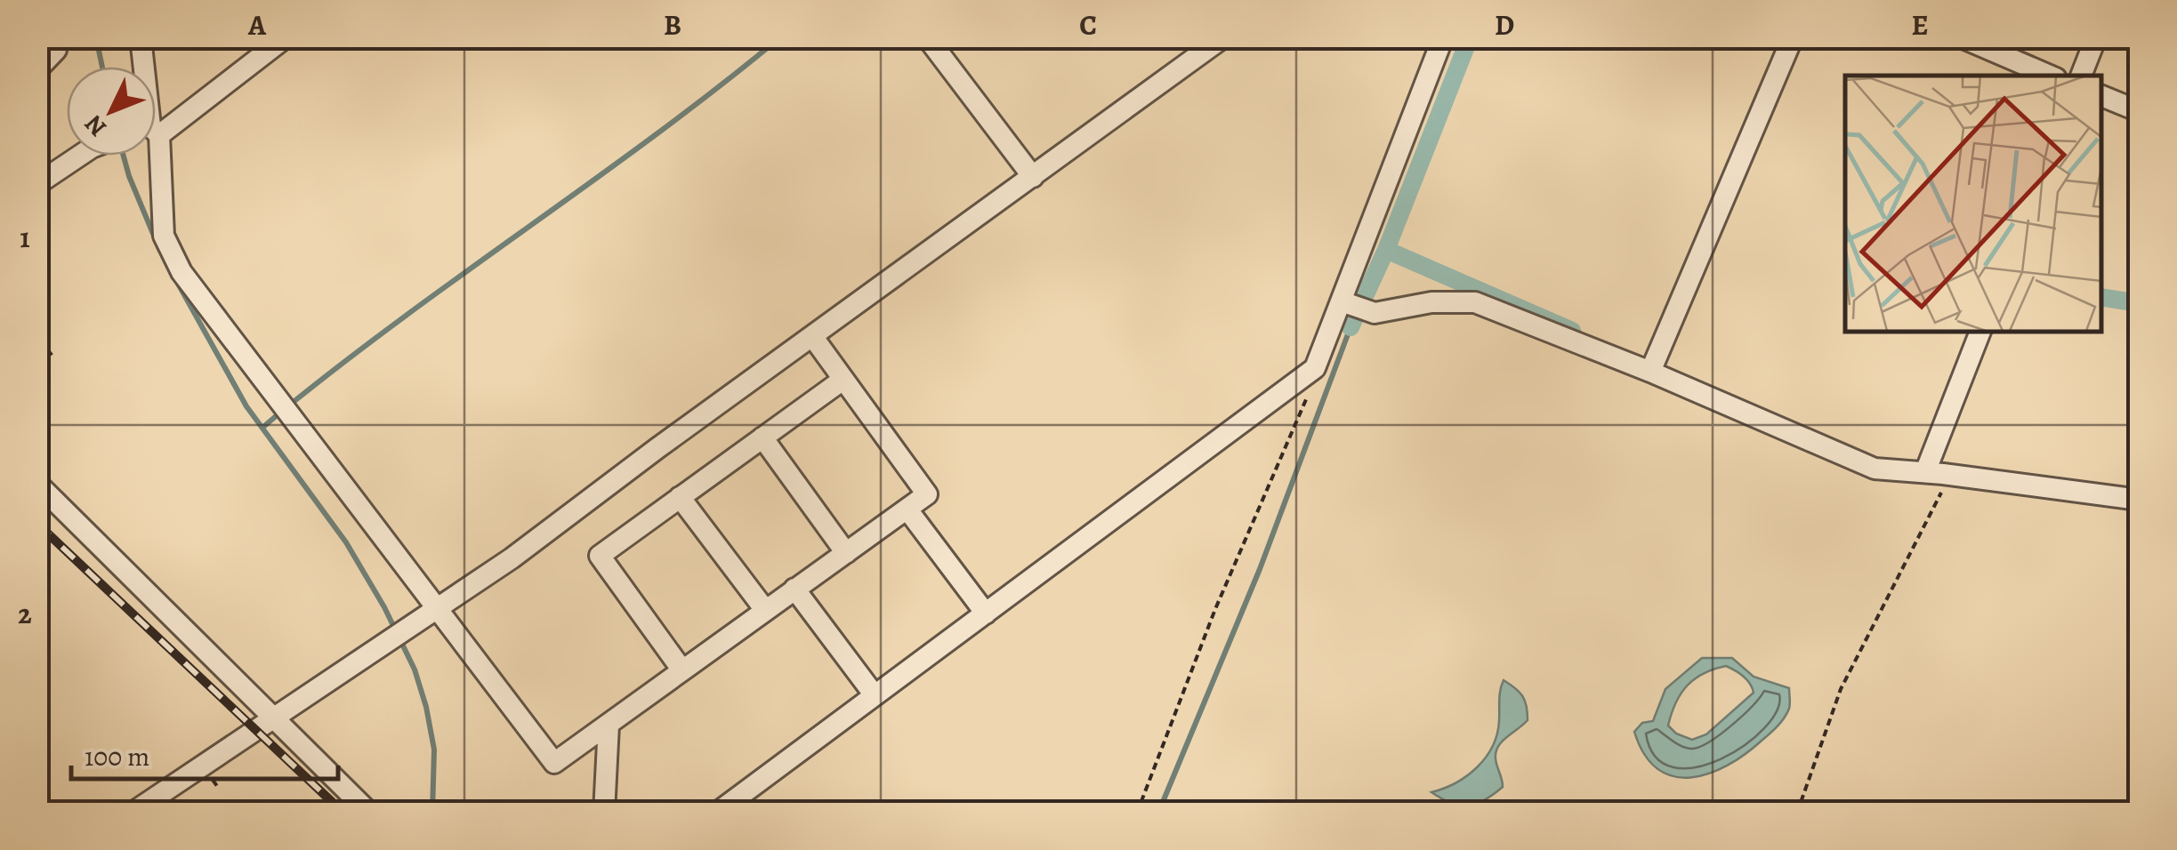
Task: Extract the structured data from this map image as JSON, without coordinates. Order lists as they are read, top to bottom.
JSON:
{
  "scale_bar": "100 m",
  "north": "bottom left",
  "grid": {
    "columns": [
      "A",
      "B",
      "C",
      "D",
      "E"
    ],
    "rows": ["1", "2"]
  }
}
